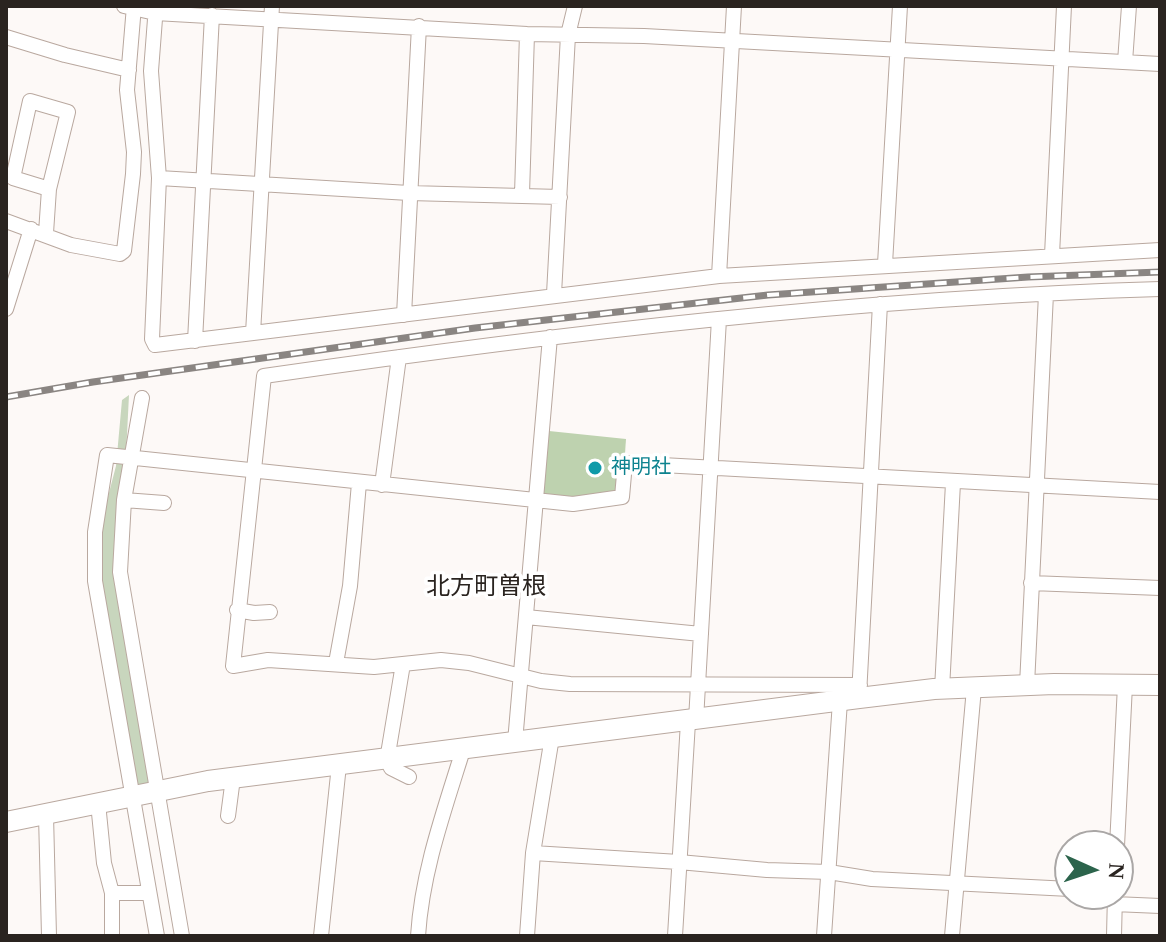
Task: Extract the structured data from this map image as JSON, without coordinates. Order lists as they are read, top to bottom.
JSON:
{
  "districts": ["北方町曽根"],
  "places": ["神明社"],
  "north": "right"
}
